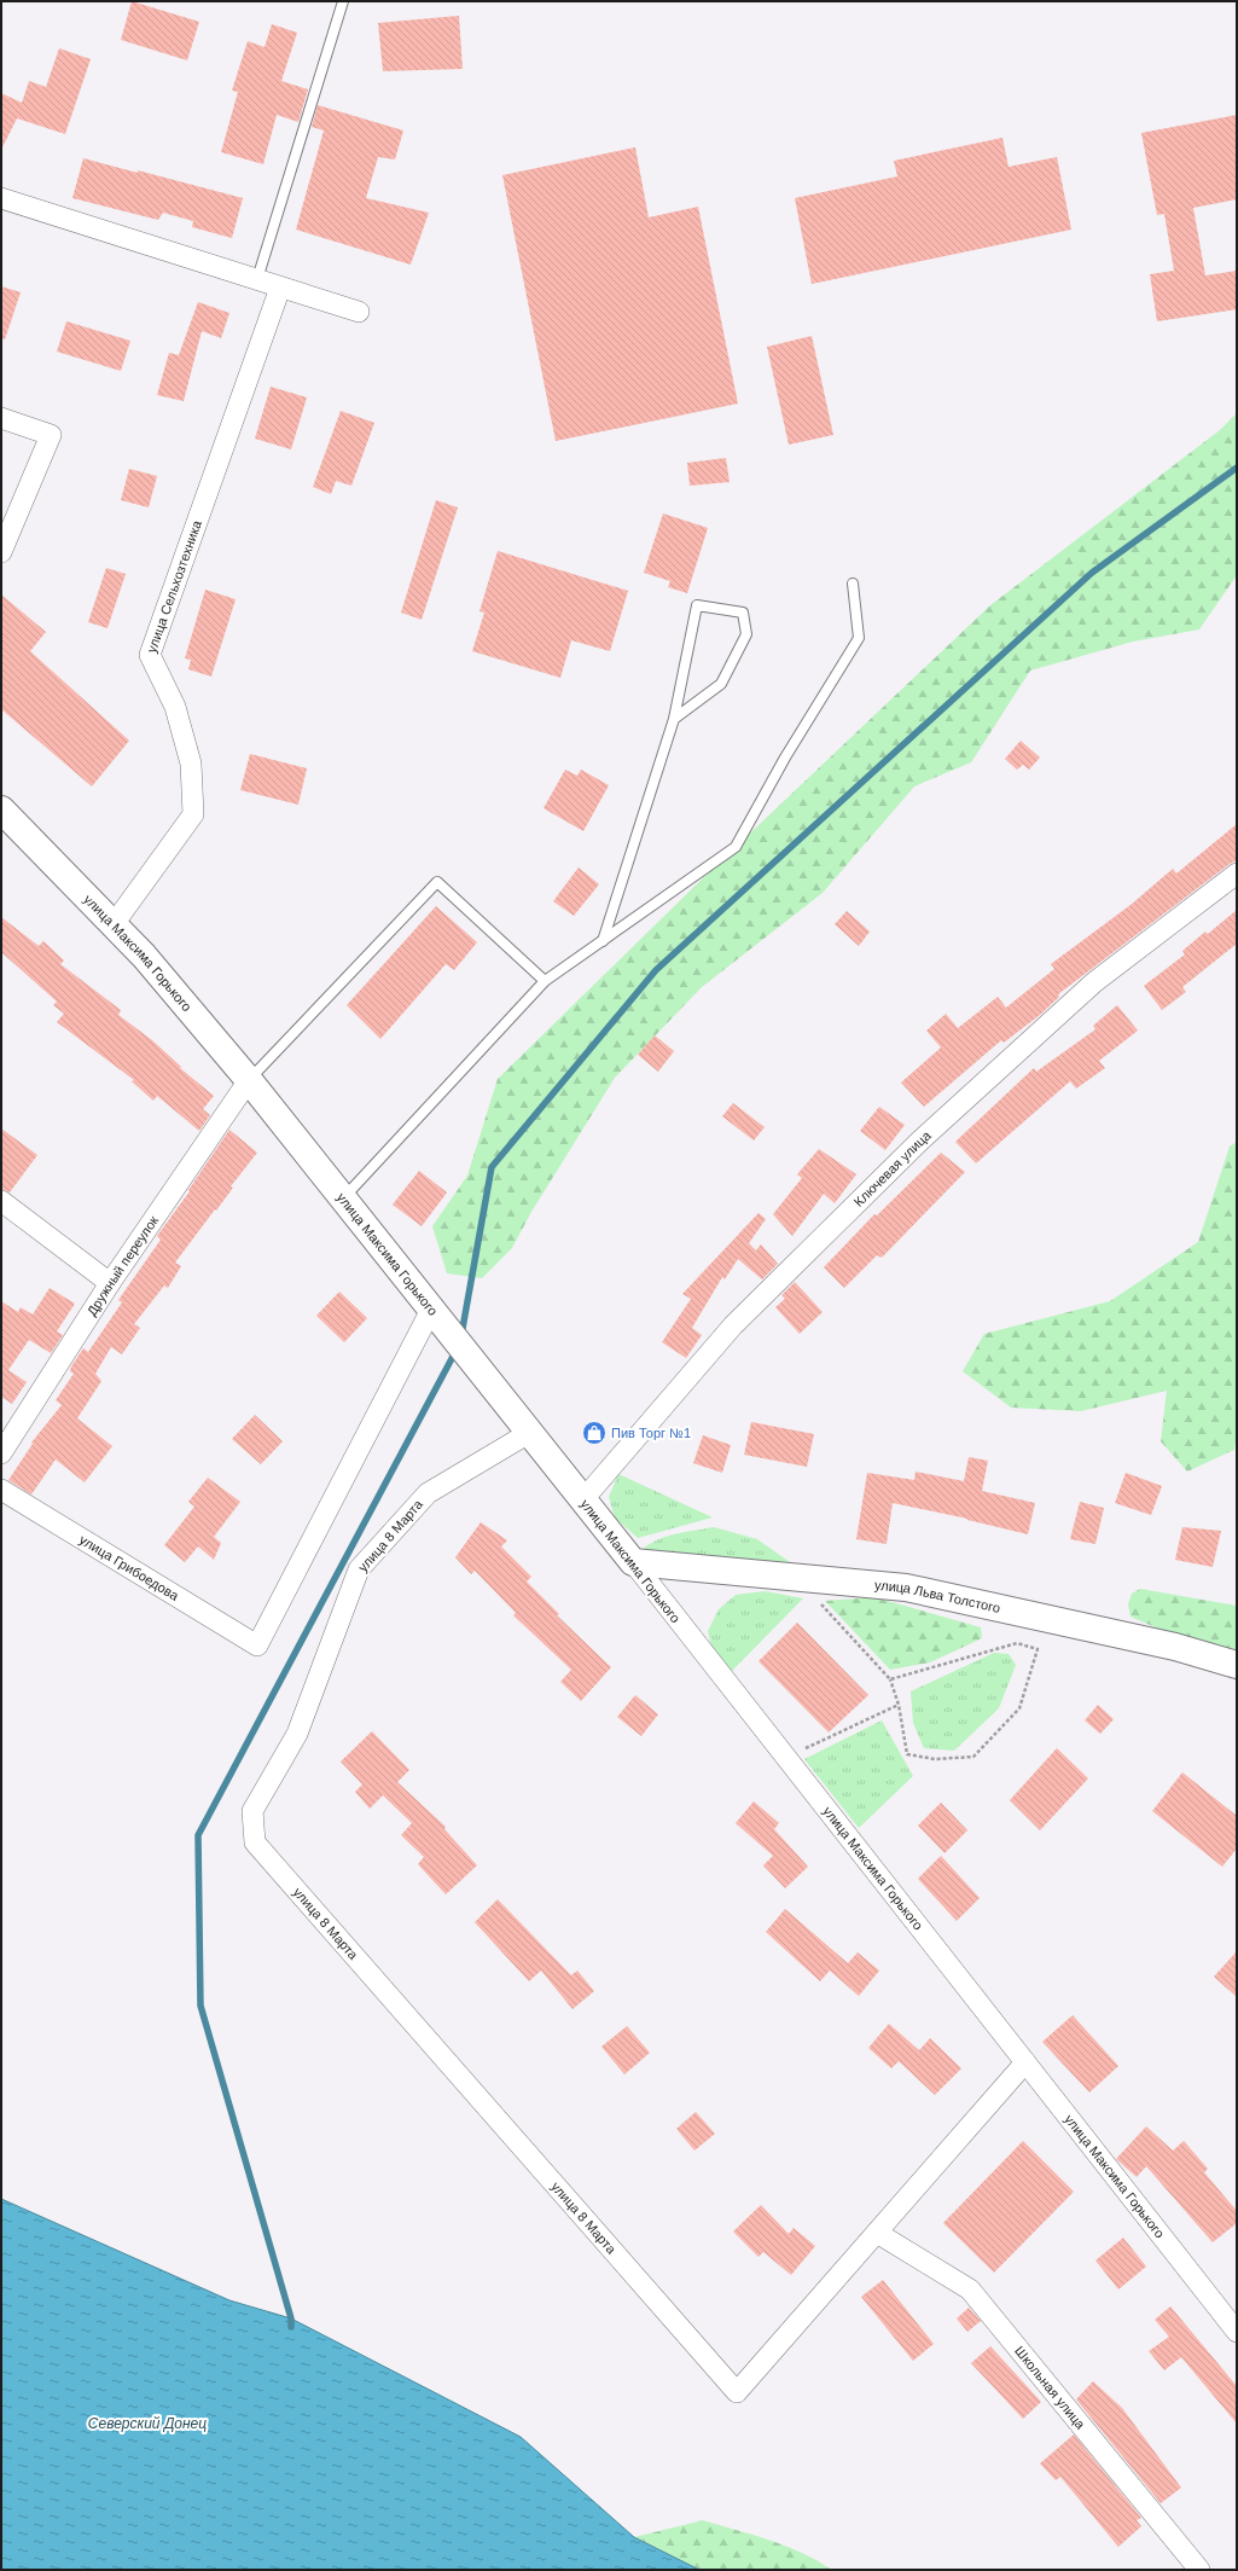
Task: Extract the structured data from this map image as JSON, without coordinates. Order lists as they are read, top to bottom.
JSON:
{
  "streets": {
    "street": [
      "улица Сельхозтехника",
      "улица Максима Горького",
      "Ключевая улица",
      "Дружный переулок",
      "улица 8 Марта",
      "улица Грибоедова",
      "улица Льва Толстого",
      "Школьная улица"
    ]
  },
  "crossings": [
    ["улица Сельхозтехника", "улица Максима Горького"],
    ["улица Максима Горького", "Ключевая улица"],
    ["улица Максима Горького", "Дружный переулок"],
    ["улица Максима Горького", "улица 8 Марта"],
    ["улица Максима Горького", "улица Грибоедова"],
    ["улица Максима Горького", "улица Льва Толстого"],
    ["улица 8 Марта", "Школьная улица"]
  ],
  "water": ["Северский Донец"],
  "places": {
    "shop": ["Пив Торг №1"]
  }
}
